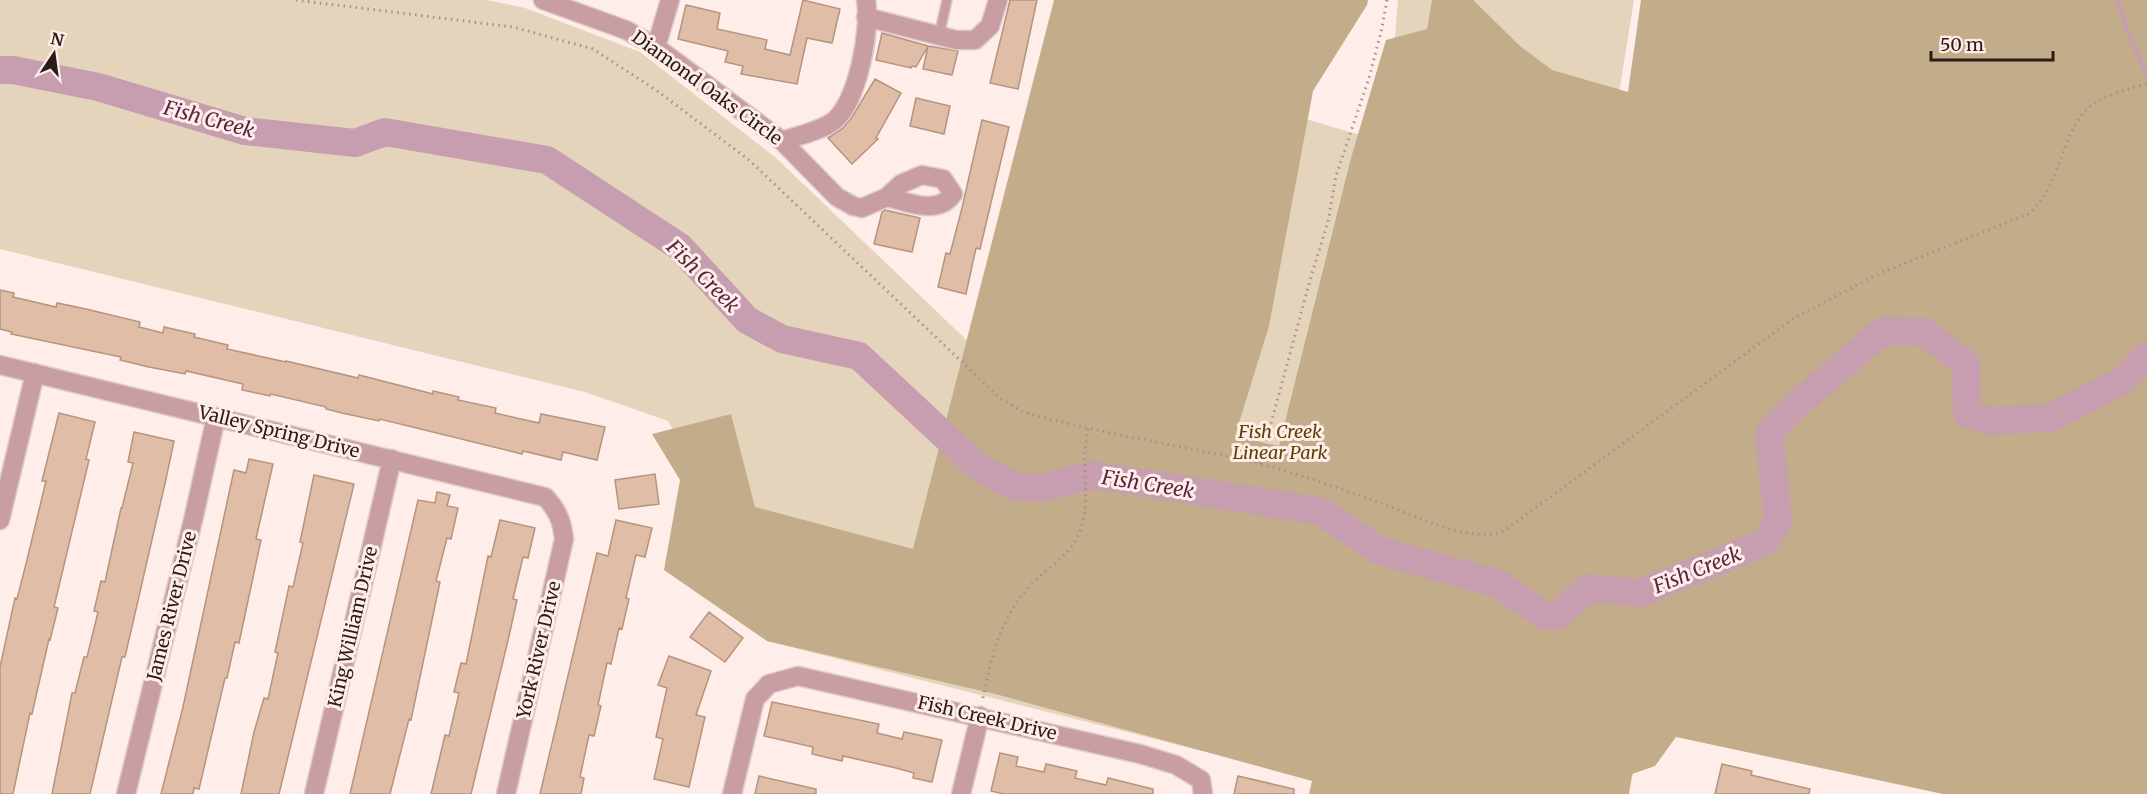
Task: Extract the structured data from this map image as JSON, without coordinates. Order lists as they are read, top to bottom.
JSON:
{
  "streets": {
    "street": [
      "Diamond Oaks Circle",
      "Valley Spring Drive",
      "James River Drive",
      "King William Drive",
      "York River Drive",
      "Fish Creek Drive"
    ]
  },
  "crossings": [
    ["Valley Spring Drive", "James River Drive"],
    ["Valley Spring Drive", "King William Drive"],
    ["Valley Spring Drive", "York River Drive"]
  ],
  "water": ["Fish Creek"],
  "parks": ["Fish Creek Linear Park"],
  "scale_bar": "50 m",
  "north": "top"
}
